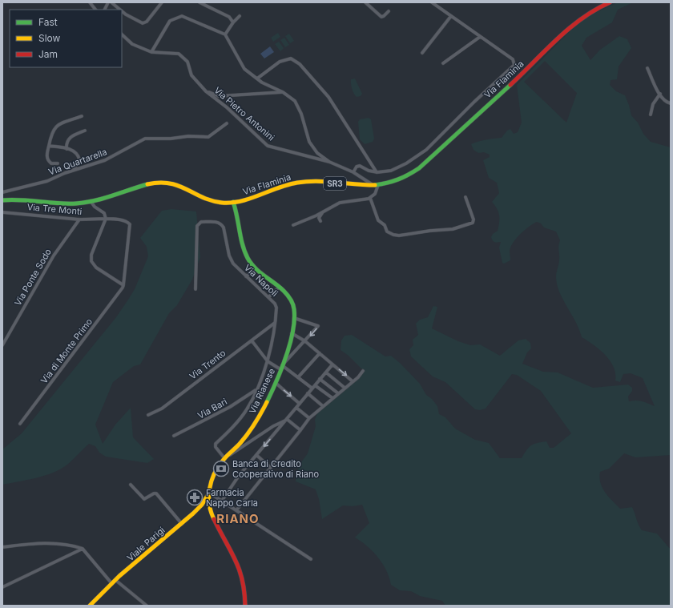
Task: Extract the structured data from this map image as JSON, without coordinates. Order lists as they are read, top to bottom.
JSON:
{
  "streets": {
    "main road": [
      "Via Flaminia",
      "SR3",
      "Via Rianese",
      "Viale Parigi"
    ],
    "street": [
      "Via Pietro Antonini",
      "Via Quartarella",
      "Via Tre Monti",
      "Via Ponte Sodo",
      "Via Napoli",
      "Via di Monte Primo",
      "Via Trento",
      "Via Bari"
    ]
  },
  "crossings": [
    ["Via Flaminia", "Via Pietro Antonini"],
    ["Via Flaminia", "Via Tre Monti"],
    ["Via Flaminia", "Via Rianese"],
    ["Via Tre Monti", "Via Ponte Sodo"],
    ["Via Tre Monti", "Via di Monte Primo"],
    ["Via Napoli", "Via Trento"],
    ["Via Napoli", "Via Rianese"],
    ["Via Napoli", "Via Bari"],
    ["Via Rianese", "Viale Parigi"]
  ],
  "districts": ["RIANO"],
  "places": {
    "bank": ["Banca di Credito Cooperativo di Riano"],
    "pharmacy": ["Farmacia Nappo Carla"]
  },
  "legend": ["Fast", "Slow", "Jam"]
}
